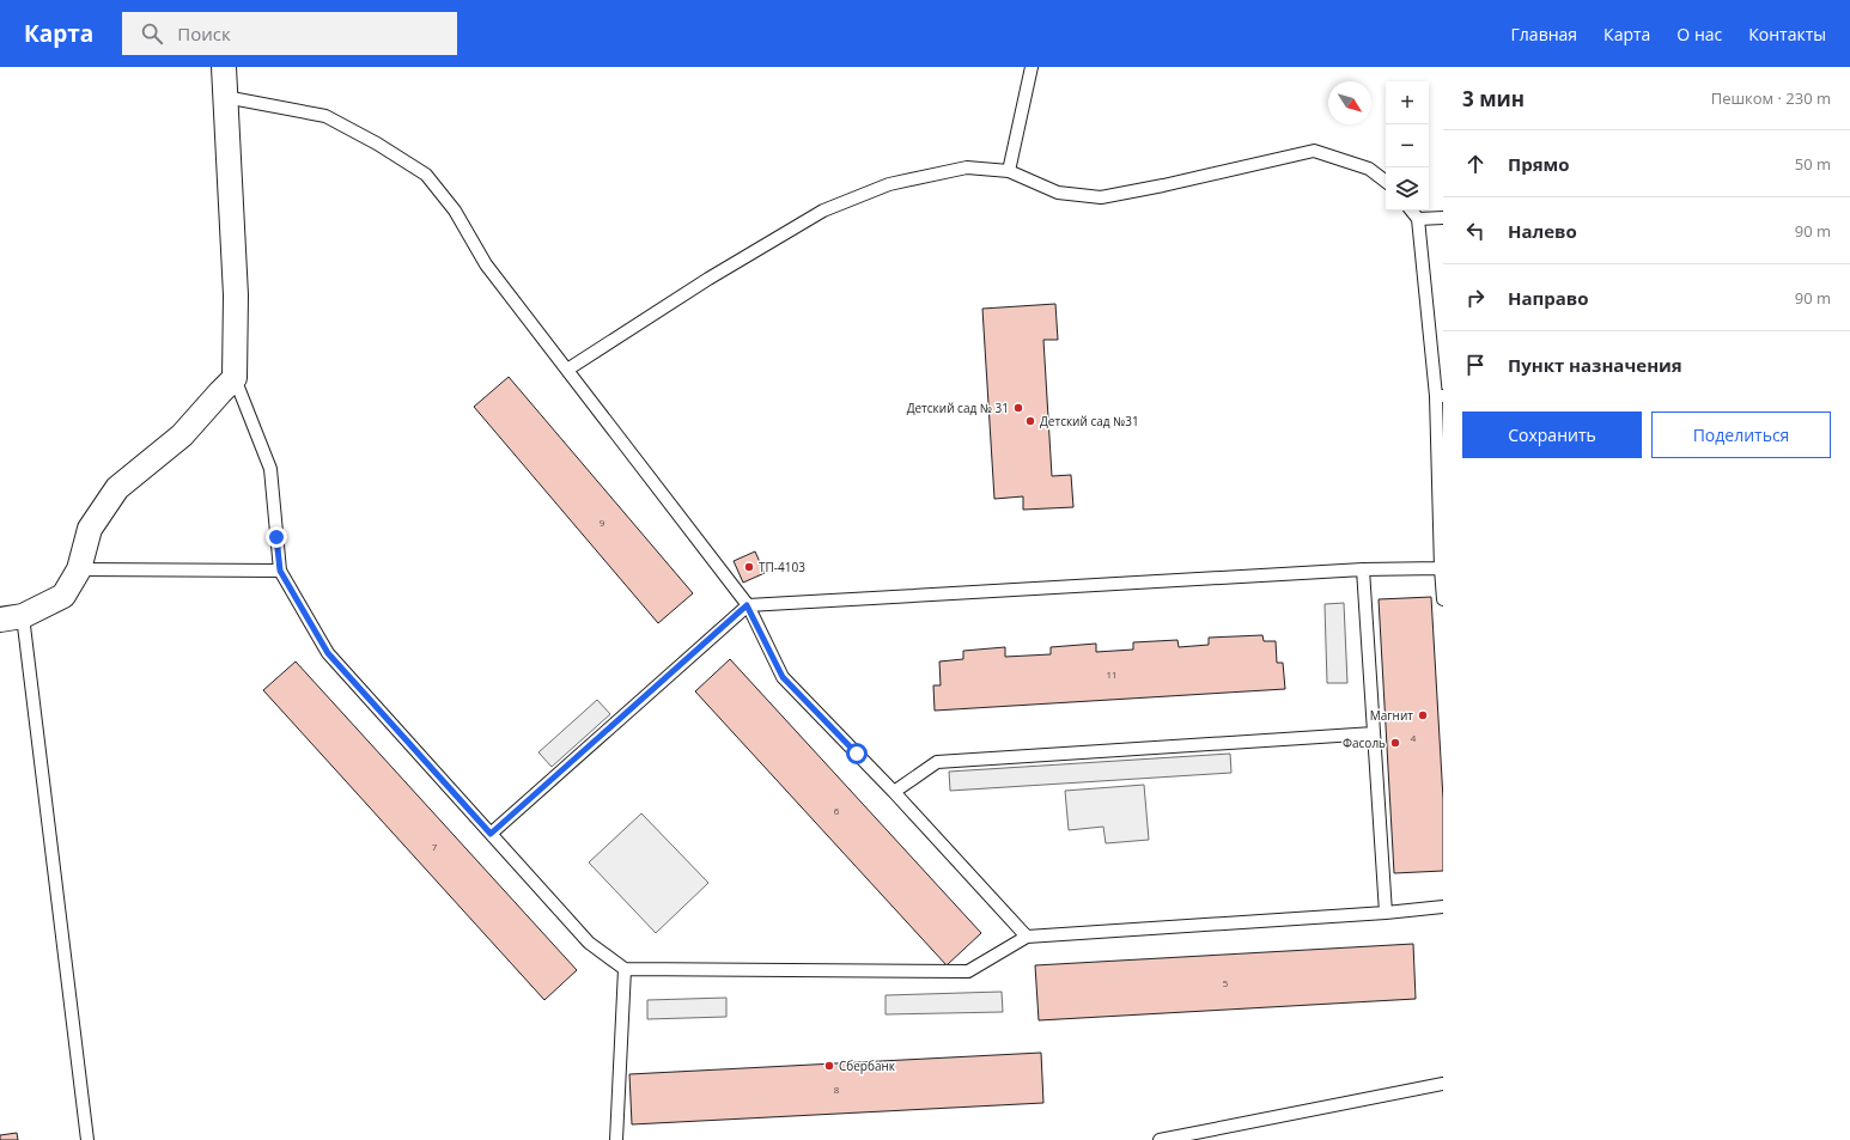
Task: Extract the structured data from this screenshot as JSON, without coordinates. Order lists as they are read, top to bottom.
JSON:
{
  "places": [
    "Детский сад № 31",
    "Детский сад №31",
    "ТП-4103",
    "Магнит",
    "Фасоль",
    "Сбербанк"
  ],
  "house_numbers": [
    "9",
    "11",
    "4",
    "6",
    "7",
    "5",
    "8"
  ],
  "north": "bottom right",
  "page": {
    "header": "Карта",
    "search": "Поиск",
    "nav": [
      "Главная",
      "Карта",
      "О нас",
      "Контакты"
    ],
    "heading": ["3 мин", "Пешком · 230 m"],
    "map_buttons": ["+", "−"],
    "list": [
      ["Прямо", "50 m"],
      ["Налево", "90 m"],
      ["Направо", "90 m"],
      "Пункт назначения"
    ],
    "buttons": ["Сохранить", "Поделиться"]
  }
}
